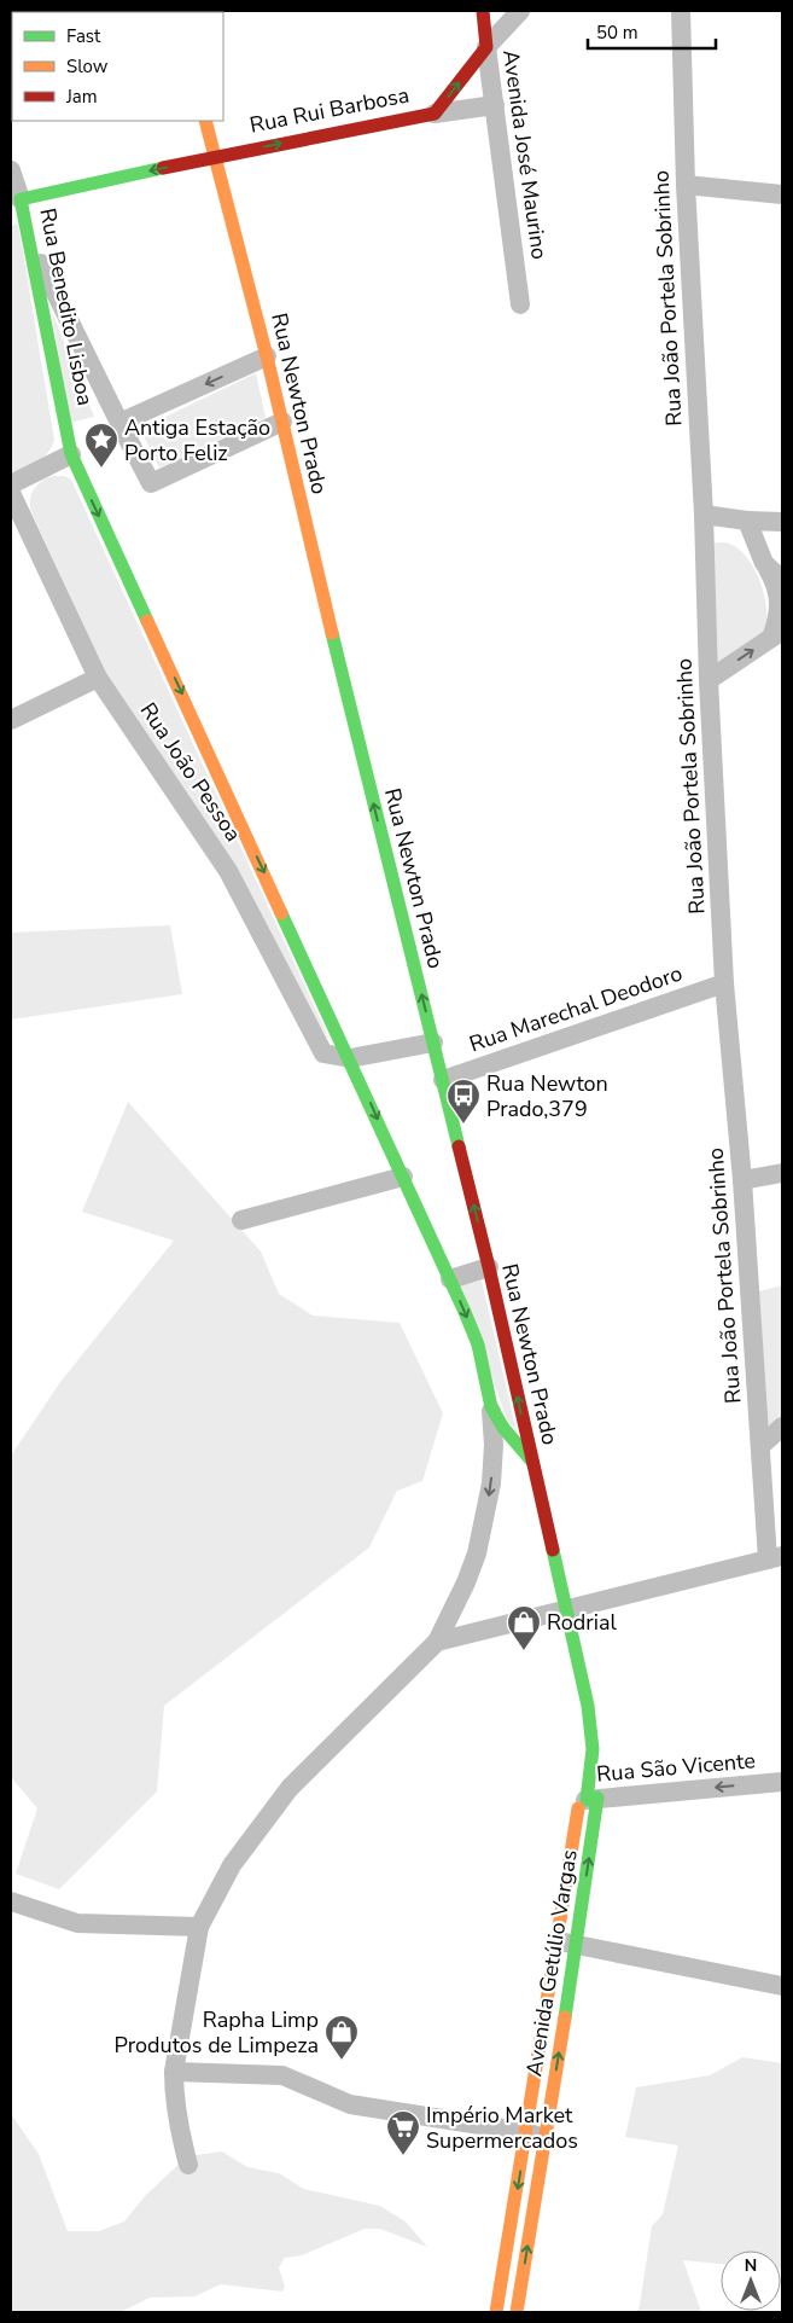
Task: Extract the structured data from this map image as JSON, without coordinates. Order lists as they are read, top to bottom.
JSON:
{
  "streets": {
    "street": [
      "Rua Rui Barbosa",
      "Avenida José Maurino",
      "Rua João Portela Sobrinho",
      "Rua Benedito Lisboa",
      "Rua Newton Prado",
      "Rua João Pessoa",
      "Rua Marechal Deodoro",
      "Rua São Vicente",
      "Avenida Getúlio Vargas"
    ]
  },
  "crossings": [
    ["Rua Rui Barbosa", "Avenida José Maurino"],
    ["Rua Rui Barbosa", "Rua Benedito Lisboa"],
    ["Rua Rui Barbosa", "Rua Newton Prado"],
    ["Rua João Portela Sobrinho", "Rua Marechal Deodoro"],
    ["Rua Benedito Lisboa", "Rua João Pessoa"],
    ["Rua Newton Prado", "Rua Marechal Deodoro"],
    ["Rua Newton Prado", "Avenida Getúlio Vargas"],
    ["Rua São Vicente", "Avenida Getúlio Vargas"]
  ],
  "one_way": ["Rua Benedito Lisboa", "Rua Newton Prado"],
  "places": {
    "place": ["Antiga Estação Porto Feliz"],
    "bus stop": ["Rua Newton Prado,379"],
    "shop": ["Rodrial", "Rapha Limp Produtos de Limpeza"],
    "supermarket": ["Império Market Supermercados"]
  },
  "legend": ["Fast", "Slow", "Jam"],
  "scale_bar": "50 m",
  "north": "top"
}
